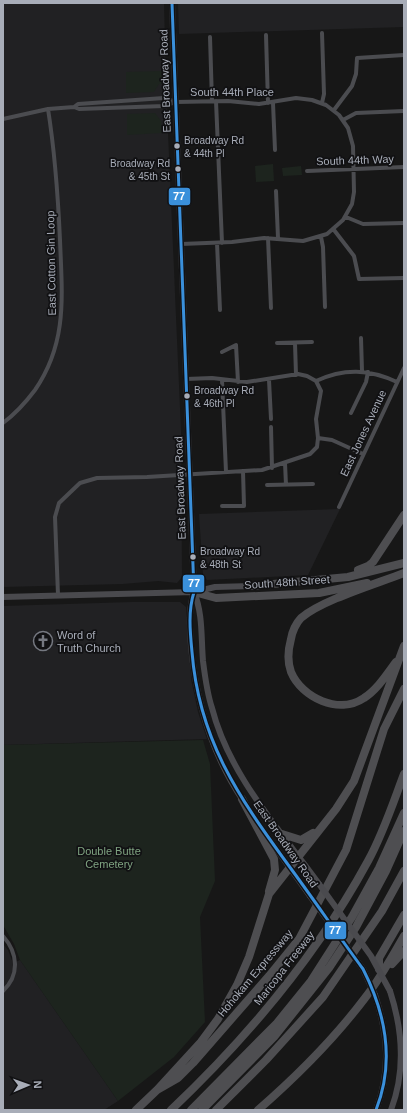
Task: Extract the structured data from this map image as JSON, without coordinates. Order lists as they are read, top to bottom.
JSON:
{
  "streets": {
    "highway": ["South 48th Street", "Maricopa Freeway", "Hohokam Expressway"],
    "main road": ["East Broadway Road"],
    "street": [
      "South 44th Place",
      "South 44th Way",
      "East Cotton Gin Loop",
      "East Jones Avenue"
    ]
  },
  "crossings": [
    ["East Broadway Road", "South 44th Place"],
    ["East Broadway Road", "South 48th Street"],
    ["South 44th Place", "South 44th Way"],
    ["South 44th Place", "East Cotton Gin Loop"]
  ],
  "parks": ["Double Butte Cemetery"],
  "places": {
    "other": [
      "Broadway Rd & 44th Pl",
      "Broadway Rd & 45th St",
      "Broadway Rd & 46th Pl",
      "Broadway Rd & 48th St"
    ],
    "church": ["Word of Truth Church"]
  },
  "lines": ["transit line 77"],
  "north": "right"
}
